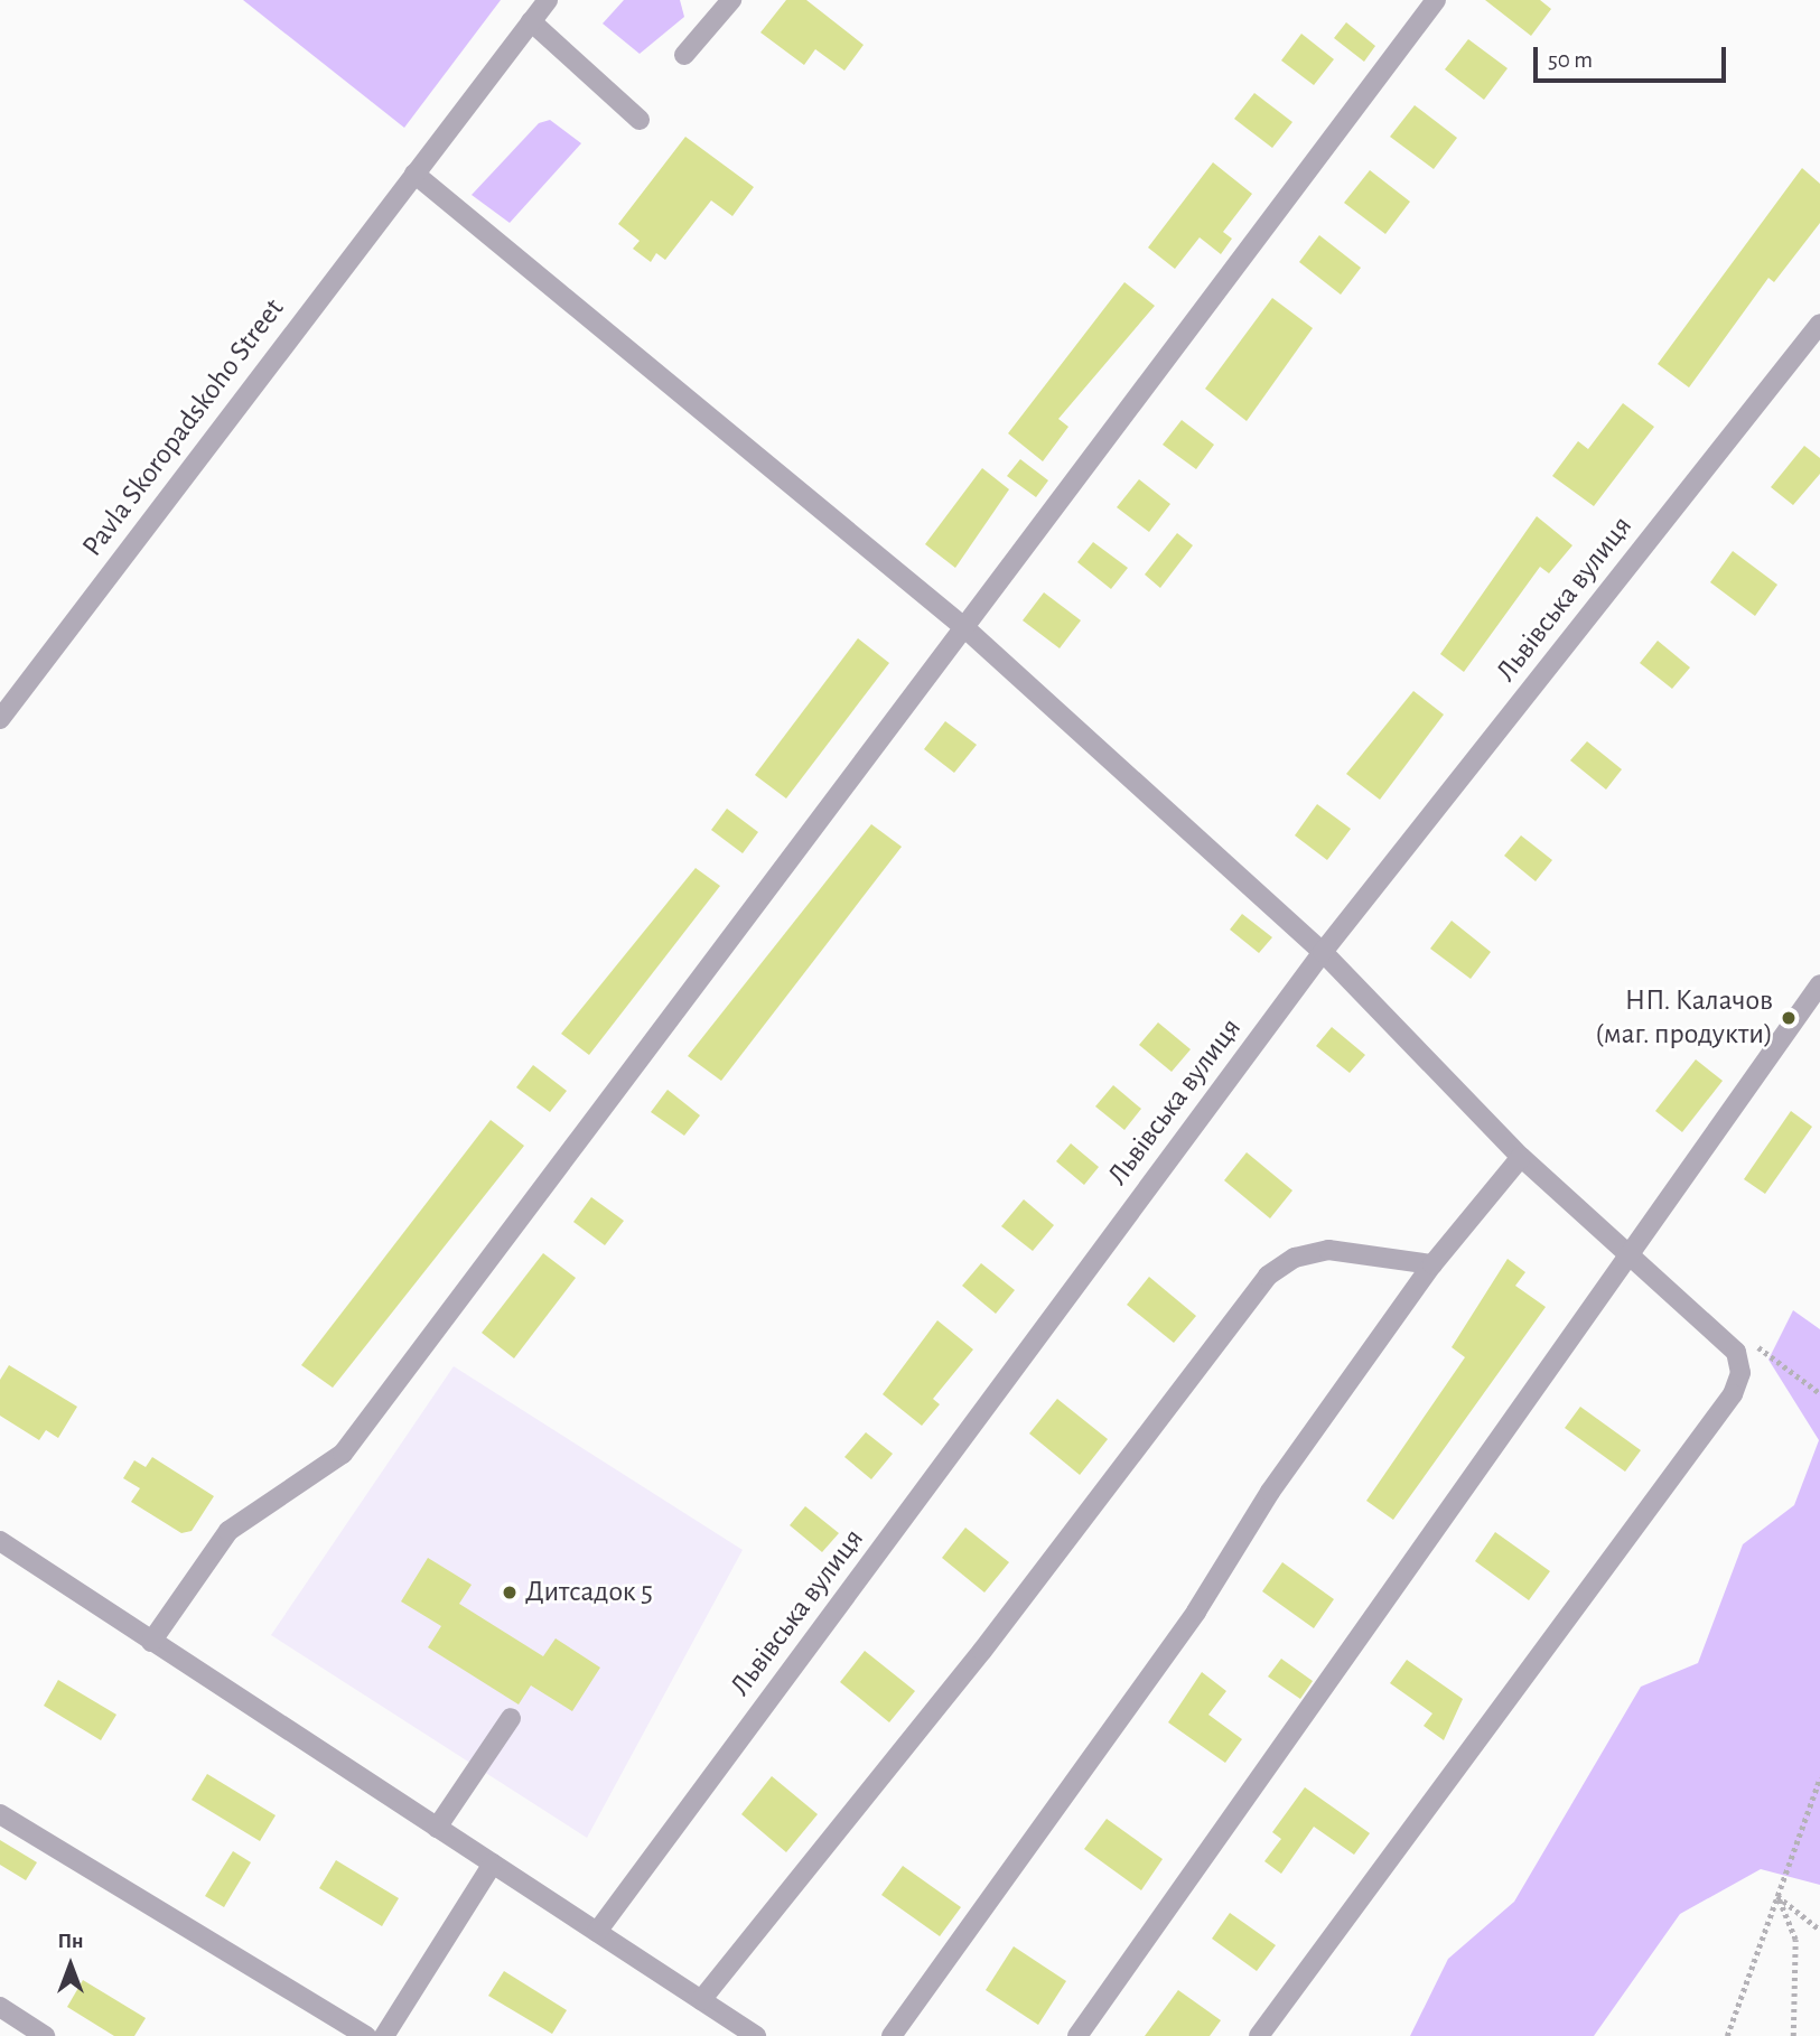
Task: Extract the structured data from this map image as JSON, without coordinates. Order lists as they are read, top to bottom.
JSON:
{
  "streets": {
    "street": ["Pavla Skoropadskoho Street", "Львівська вулиця"]
  },
  "places": ["НП. Калачов (маг. продукти)", "Дитсадок 5"],
  "scale_bar": "50 m",
  "north": "top"
}
